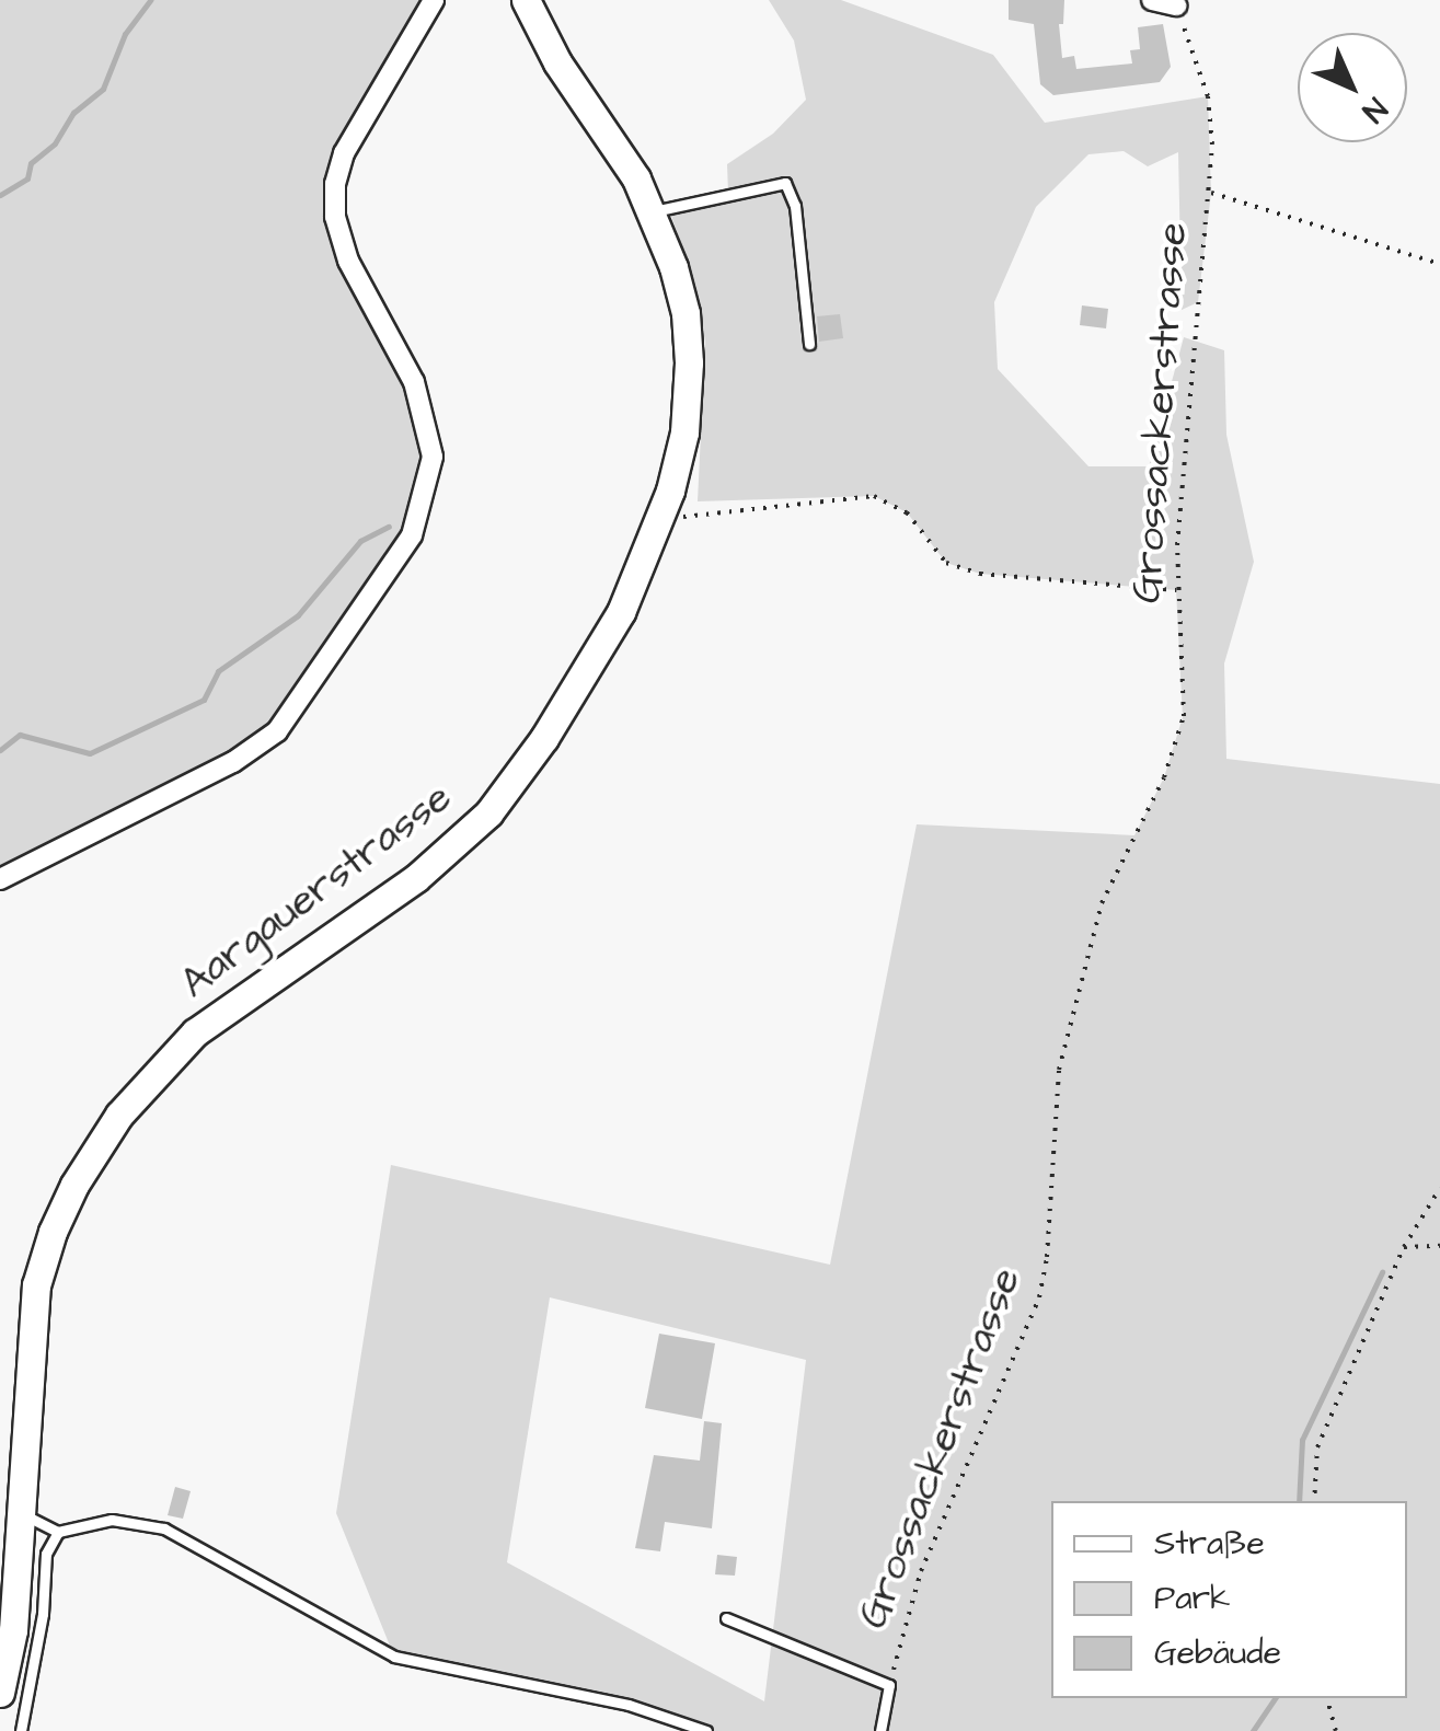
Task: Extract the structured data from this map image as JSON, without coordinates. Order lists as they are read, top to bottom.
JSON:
{
  "streets": {
    "main road": ["Aargauerstrasse"],
    "lane": ["Grossackerstrasse"]
  },
  "legend": ["Straße", "Park", "Gebäude"],
  "north": "bottom right"
}
